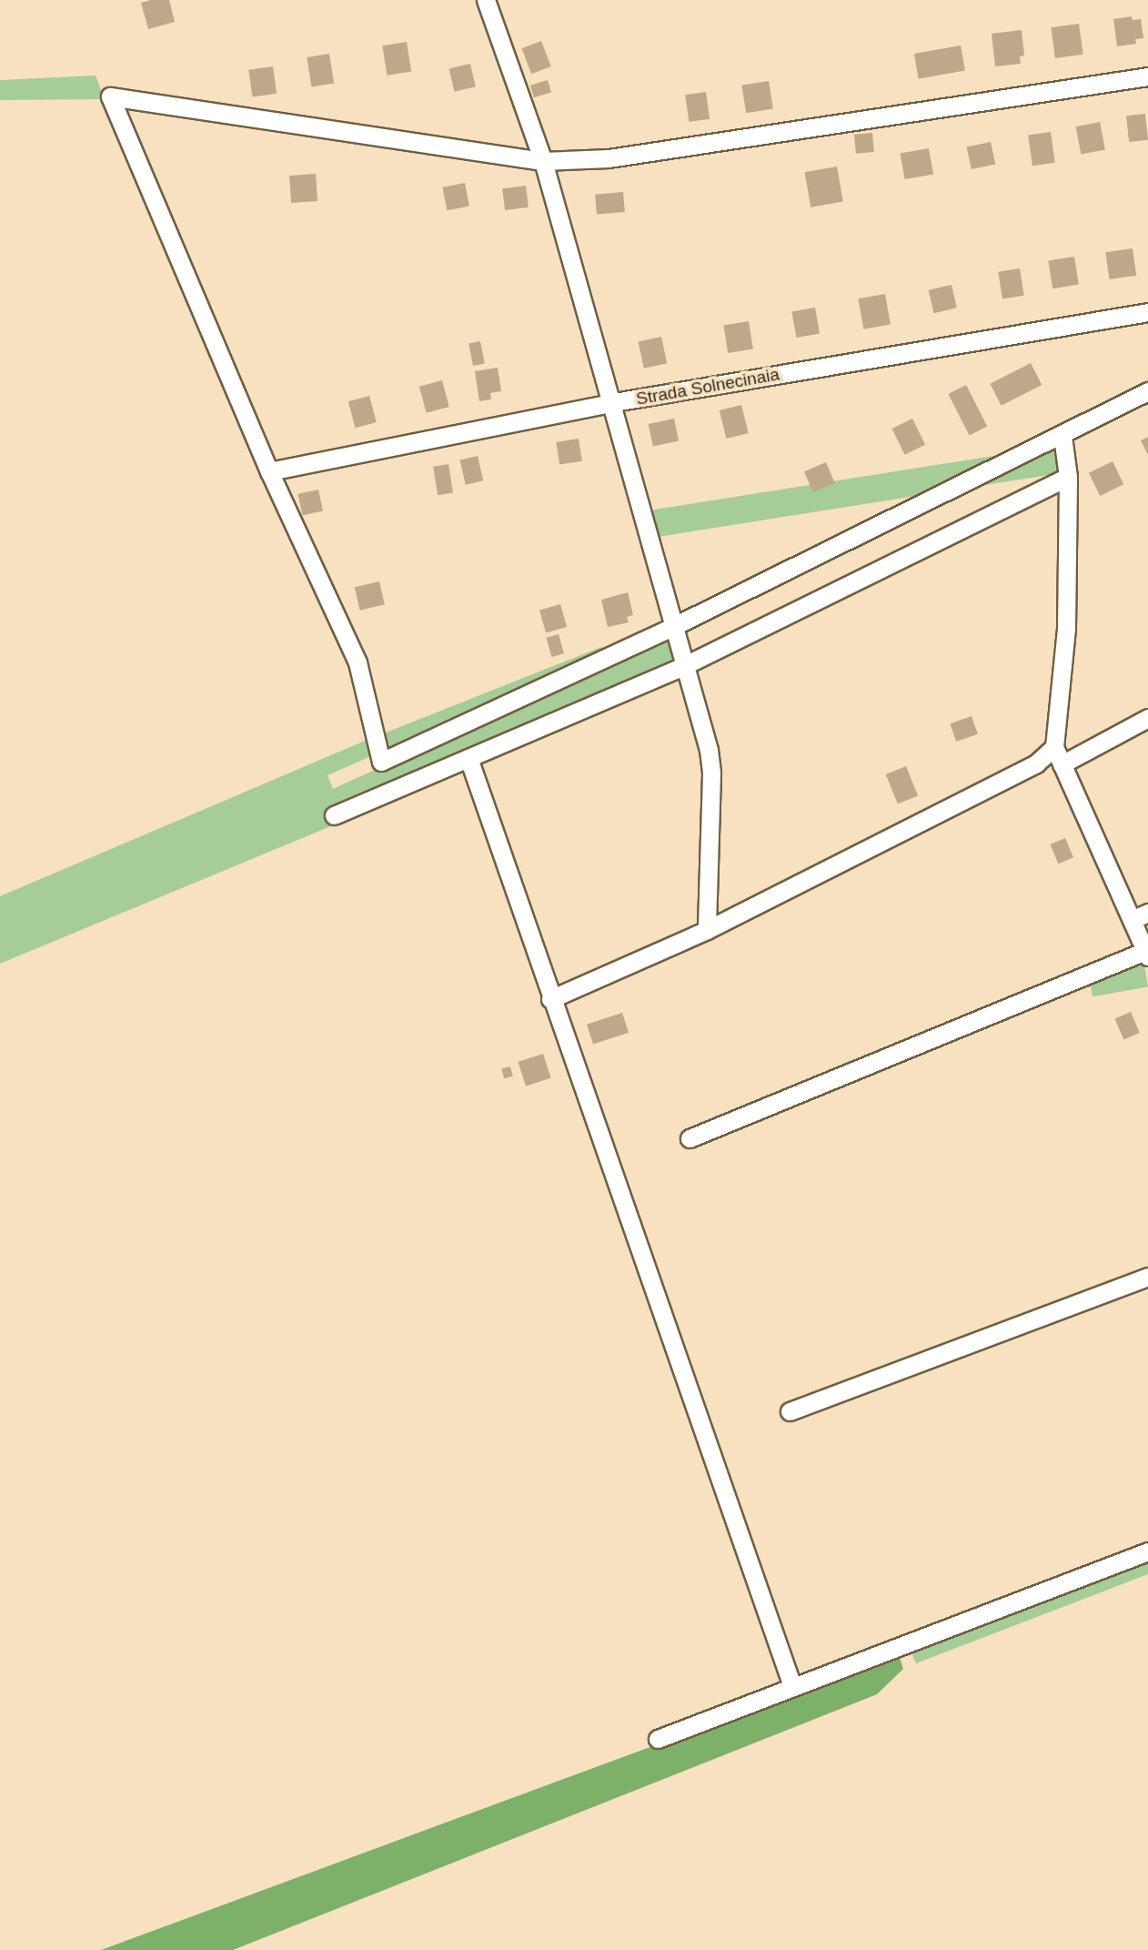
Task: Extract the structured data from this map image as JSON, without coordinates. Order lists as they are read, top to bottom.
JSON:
{
  "streets": {
    "street": ["Strada Solnecinaia"]
  }
}
